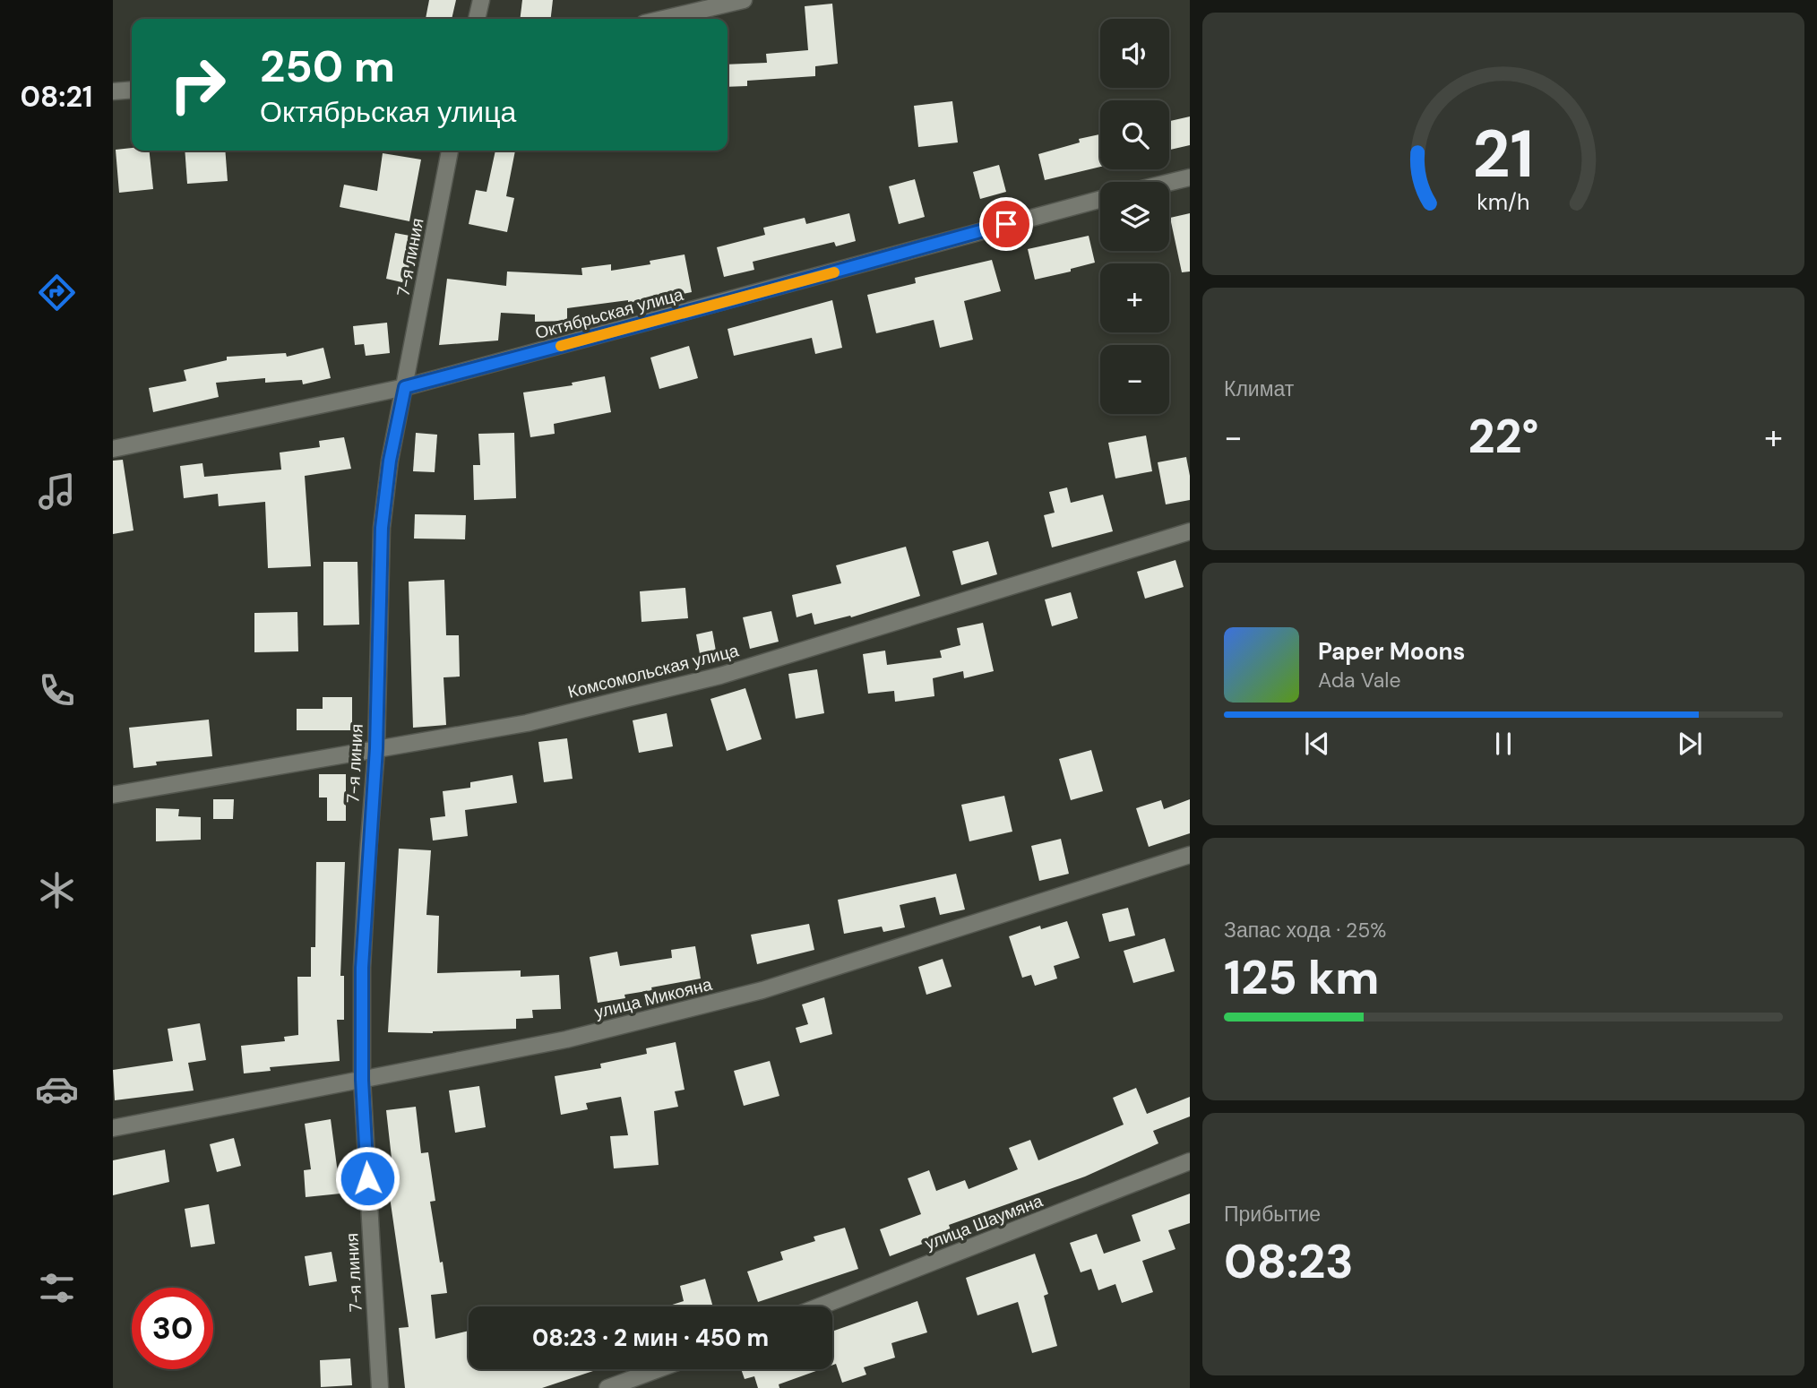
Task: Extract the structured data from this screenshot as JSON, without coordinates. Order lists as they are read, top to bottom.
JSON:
{
  "streets": {
    "street": [
      "7-я линия",
      "Октябрьская улица",
      "Комсомольская улица",
      "улица Микояна",
      "улица Шаумяна"
    ]
  },
  "crossings": [
    ["7-я линия", "Октябрьская улица"],
    ["7-я линия", "Комсомольская улица"],
    ["7-я линия", "улица Микояна"]
  ],
  "page": {
    "tabs": "08:21",
    "map_buttons": ["+", "−"],
    "turn": ["250 m", "Октябрьская улица"],
    "tile": [
      "Климат",
      ["Запас хода · 25%", "125 km"],
      ["Прибытие", "08:23"]
    ],
    "heat": ["−", "22°", "+"],
    "song": ["Paper Moons", "Ada Vale"],
    "limit": "30",
    "trip": "08:23 · 2 мин · 450 m",
    "gauge": ["21", "km/h"]
  }
}
